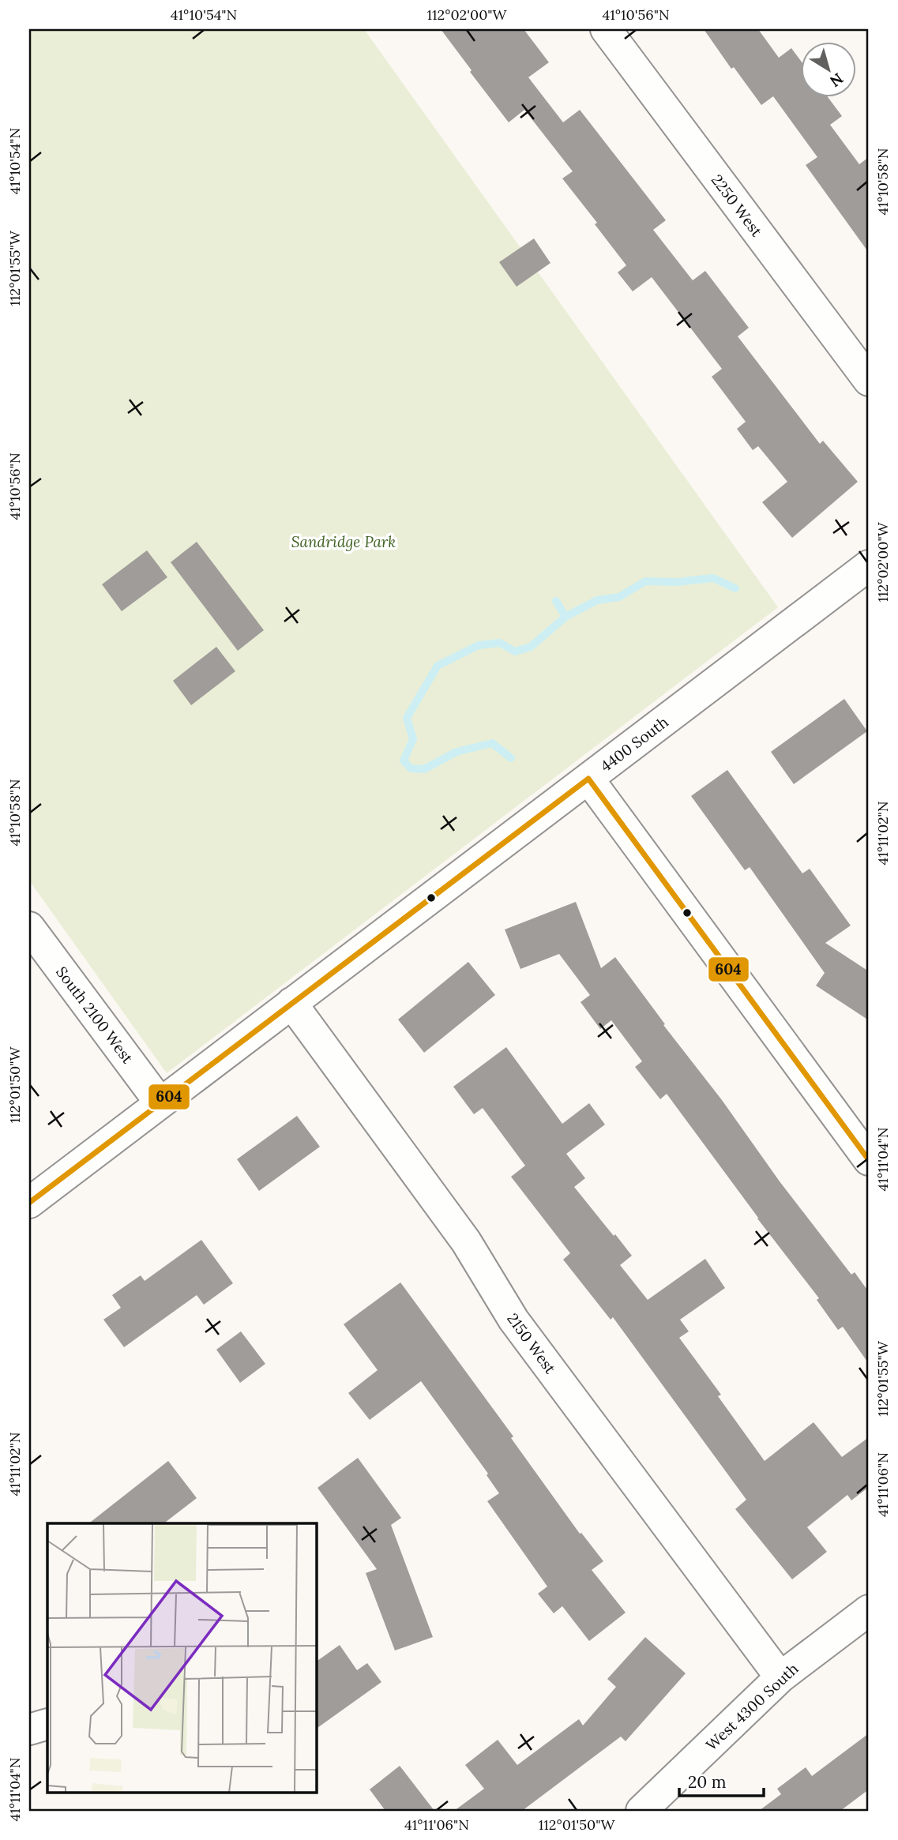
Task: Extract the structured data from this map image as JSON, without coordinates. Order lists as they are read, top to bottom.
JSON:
{
  "streets": {
    "street": [
      "2250 West",
      "4400 South",
      "South 2100 West",
      "2150 West",
      "West 4300 South"
    ]
  },
  "crossings": [
    ["4400 South", "South 2100 West"],
    ["4400 South", "2150 West"],
    ["2150 West", "West 4300 South"]
  ],
  "parks": ["Sandridge Park"],
  "lines": ["transit line 604"],
  "scale_bar": "20 m",
  "north": "bottom right",
  "coordinates": [
    "41°10'54\"N",
    "112°02'00\"W",
    "41°10'56\"N",
    "41°10'58\"N",
    "112°01'55\"W",
    "41°11'02\"N",
    "112°01'50\"W",
    "41°11'04\"N",
    "41°11'06\"N"
  ]
}
